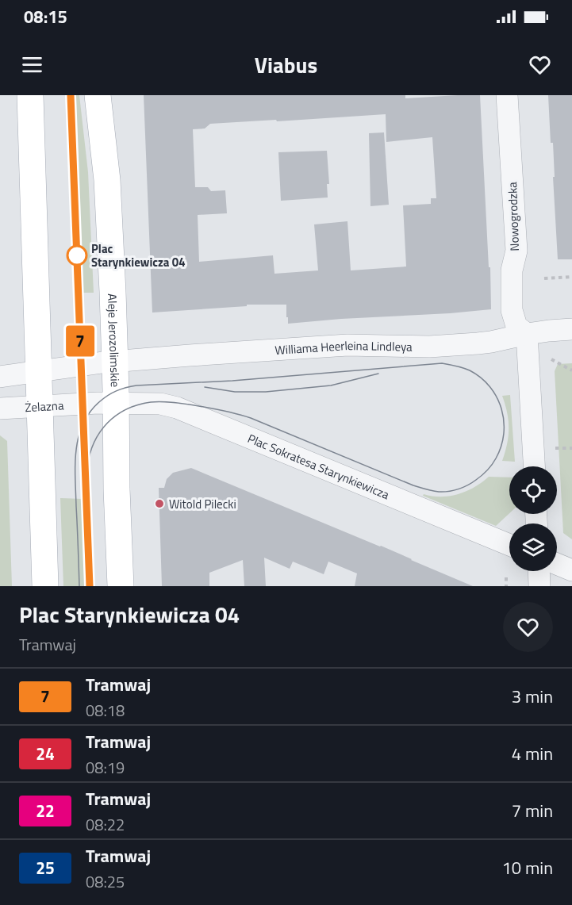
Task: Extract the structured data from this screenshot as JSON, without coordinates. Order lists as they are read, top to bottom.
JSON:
{
  "streets": {
    "main road": ["Aleje Jerozolimskie"],
    "street": [
      "Nowogrodzka",
      "Williama Heerleina Lindleya",
      "Żelazna",
      "Plac Sokratesa Starynkiewicza"
    ]
  },
  "crossings": [
    ["Nowogrodzka", "Williama Heerleina Lindleya"],
    ["Aleje Jerozolimskie", "Williama Heerleina Lindleya"],
    ["Aleje Jerozolimskie", "Żelazna"],
    ["Aleje Jerozolimskie", "Plac Sokratesa Starynkiewicza"],
    ["Żelazna", "Plac Sokratesa Starynkiewicza"]
  ],
  "places": ["Plac Starynkiewicza 04", "Witold Pilecki"],
  "lines": ["tram line 7"],
  "page": {
    "status": "08:15",
    "header": "Viabus",
    "on_map": "7",
    "heading": ["Plac Starynkiewicza 04", "Tramwaj"],
    "list": [
      {
        "mark": "7",
        "name": "Tramwaj",
        "note": "08:18",
        "value": "3 min"
      },
      {
        "mark": "24",
        "name": "Tramwaj",
        "note": "08:19",
        "value": "4 min"
      },
      {
        "mark": "22",
        "name": "Tramwaj",
        "note": "08:22",
        "value": "7 min"
      },
      {
        "mark": "25",
        "name": "Tramwaj",
        "note": "08:25",
        "value": "10 min"
      }
    ]
  }
}
